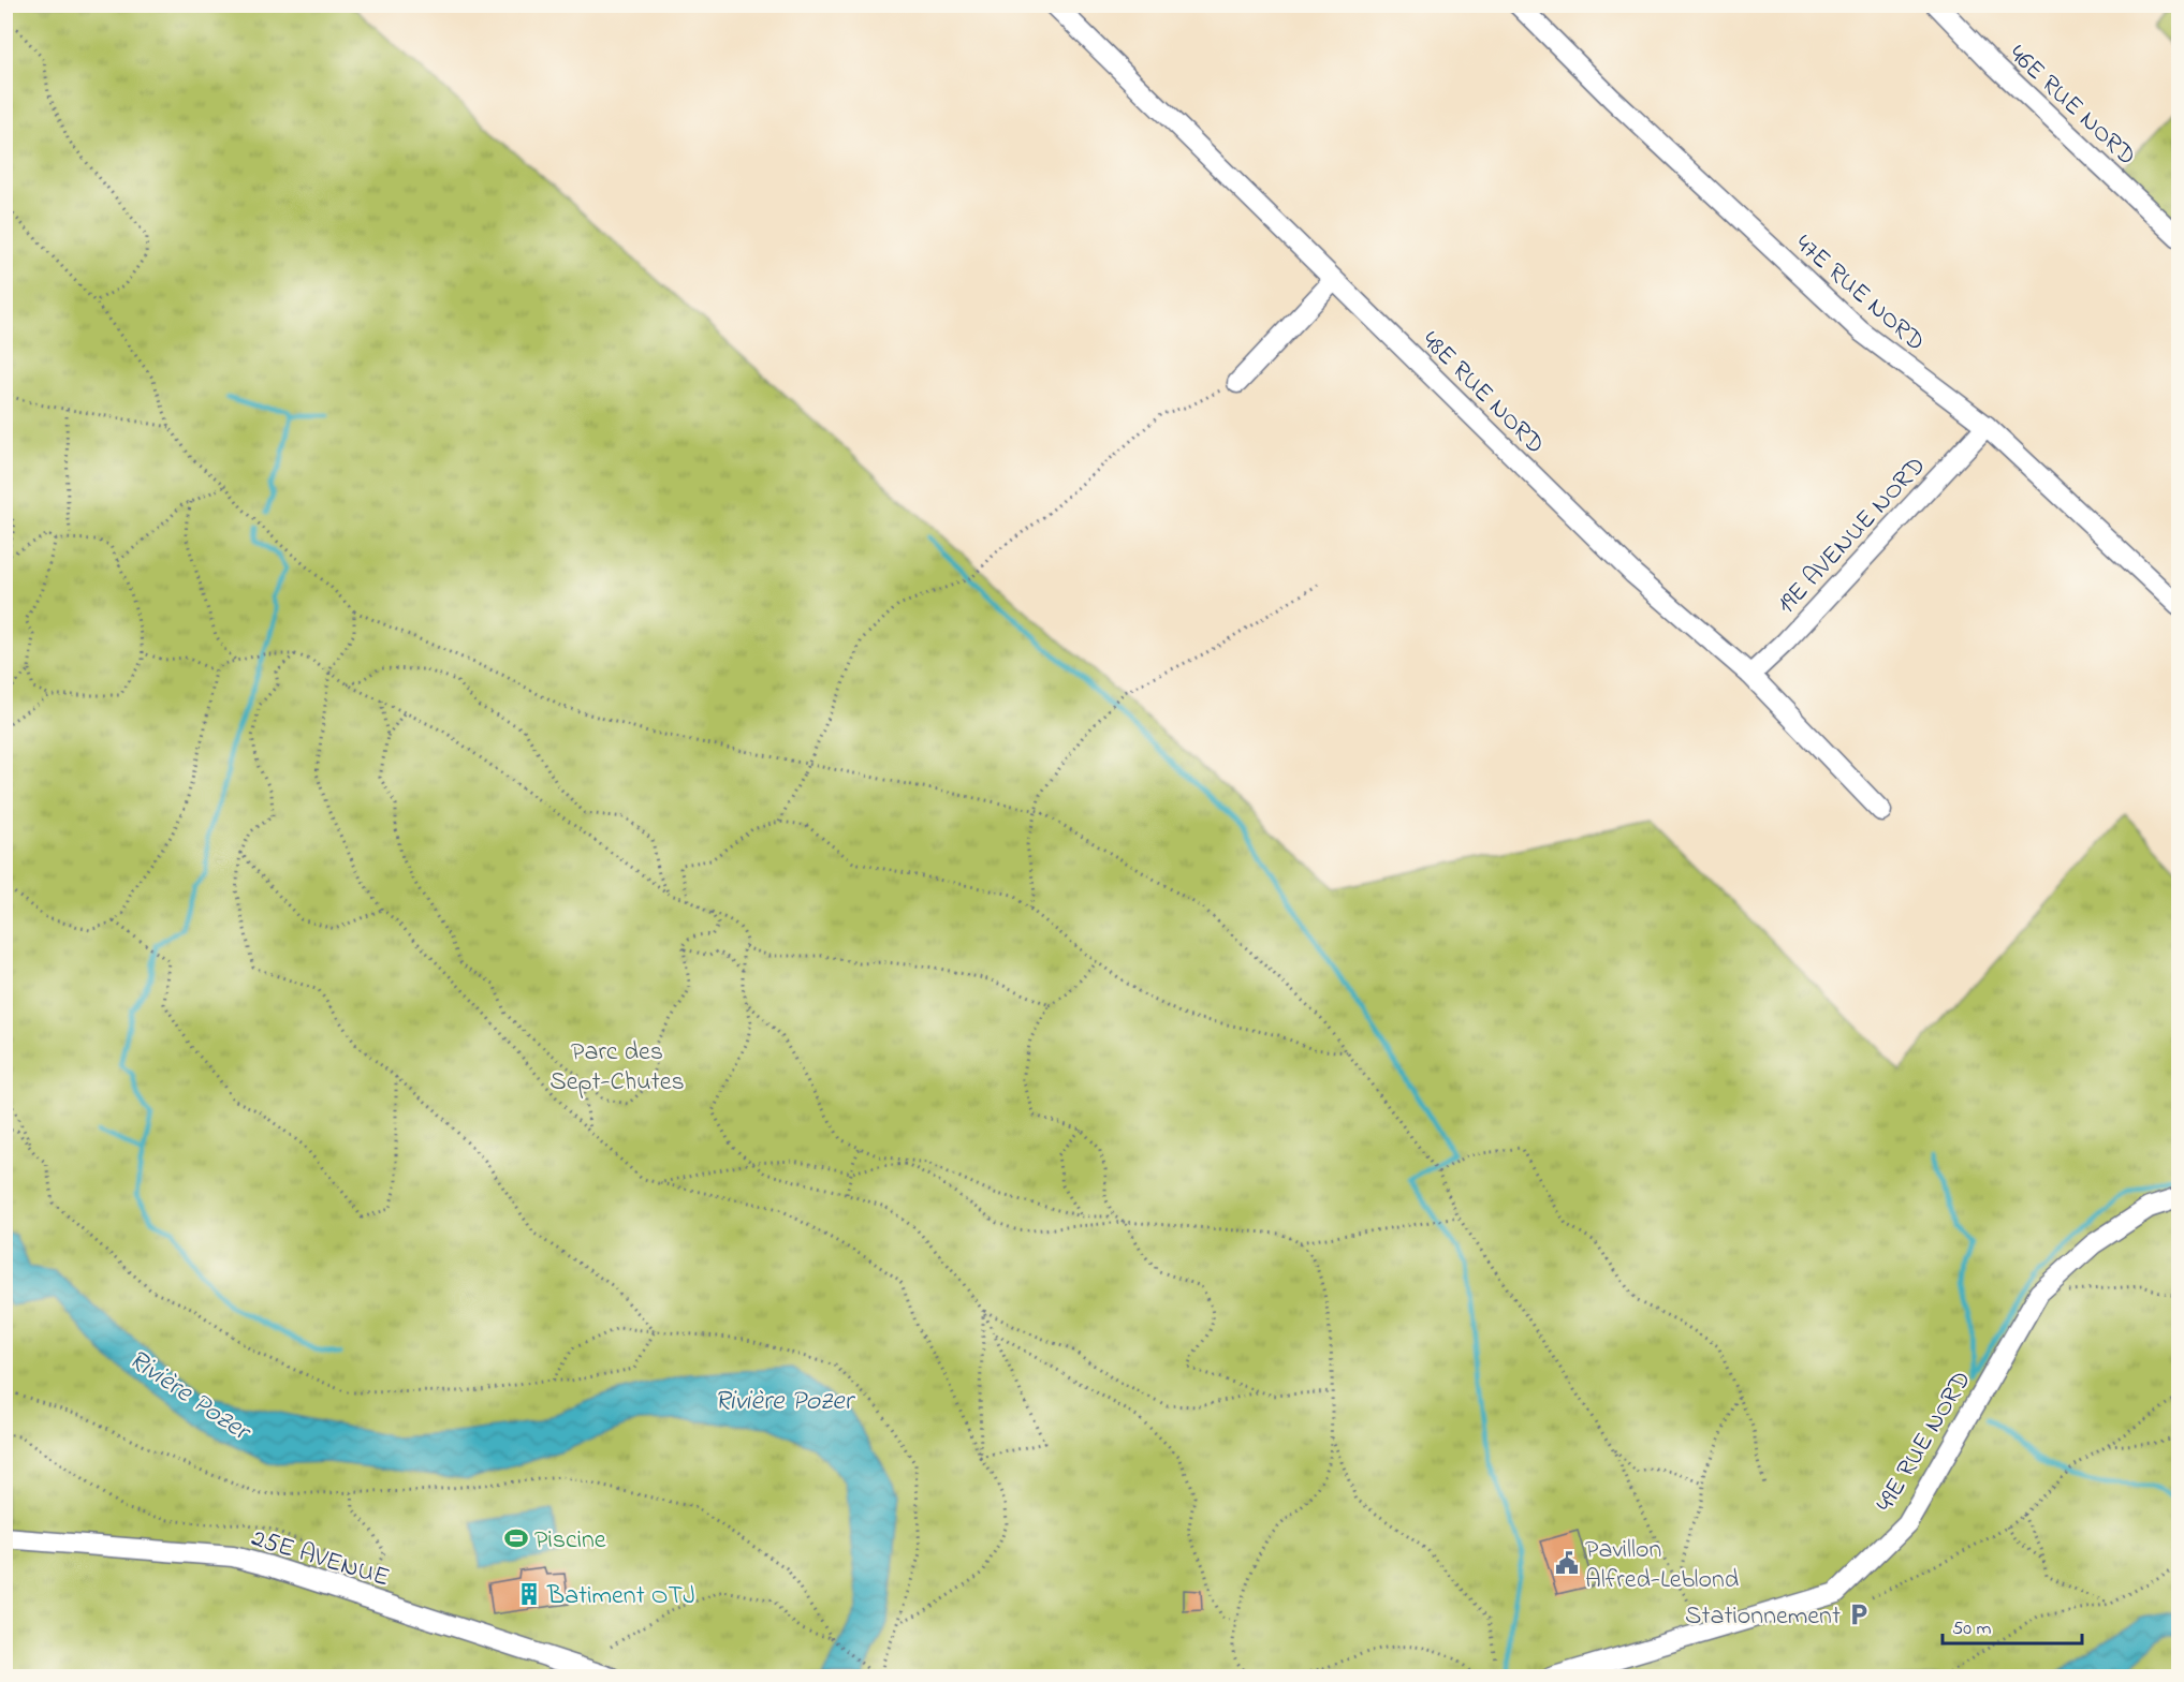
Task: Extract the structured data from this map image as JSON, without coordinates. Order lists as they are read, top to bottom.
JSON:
{
  "streets": {
    "street": [
      "46E RUE NORD",
      "47E RUE NORD",
      "48E RUE NORD",
      "19E AVENUE NORD",
      "49E RUE NORD",
      "25E AVENUE"
    ]
  },
  "crossings": [
    ["47E RUE NORD", "19E AVENUE NORD"],
    ["48E RUE NORD", "19E AVENUE NORD"]
  ],
  "water": ["Rivière Pozer"],
  "parks": ["Parc des Sept-Chutes"],
  "places": {
    "sports": ["Piscine"],
    "public building": ["Pavillon Alfred-Leblond"],
    "building": ["Batiment OTJ"],
    "parking": ["Stationnement"]
  },
  "scale_bar": "50 m"
}
